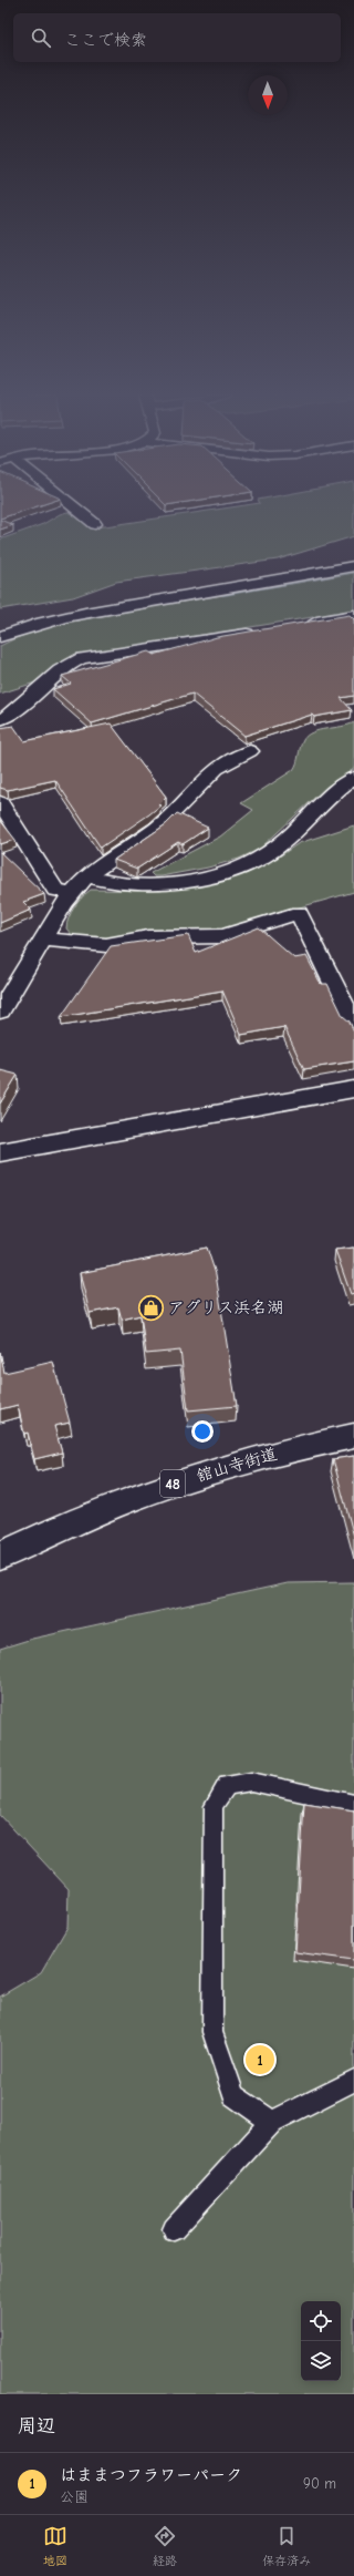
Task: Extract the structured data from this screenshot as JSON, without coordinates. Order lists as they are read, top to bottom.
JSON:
{
  "streets": {
    "street": ["舘山寺街道", "48"]
  },
  "places": {
    "shop": ["アグリス浜名湖"]
  },
  "north": "bottom",
  "page": {
    "search": "ここで検索",
    "pins": "1",
    "heading": "周辺",
    "list": [
      {
        "mark": "1",
        "name": "はままつフラワーパーク",
        "note": "公園",
        "value": "90 m"
      }
    ],
    "nav": ["地図", "経路", "保存済み"]
  }
}
